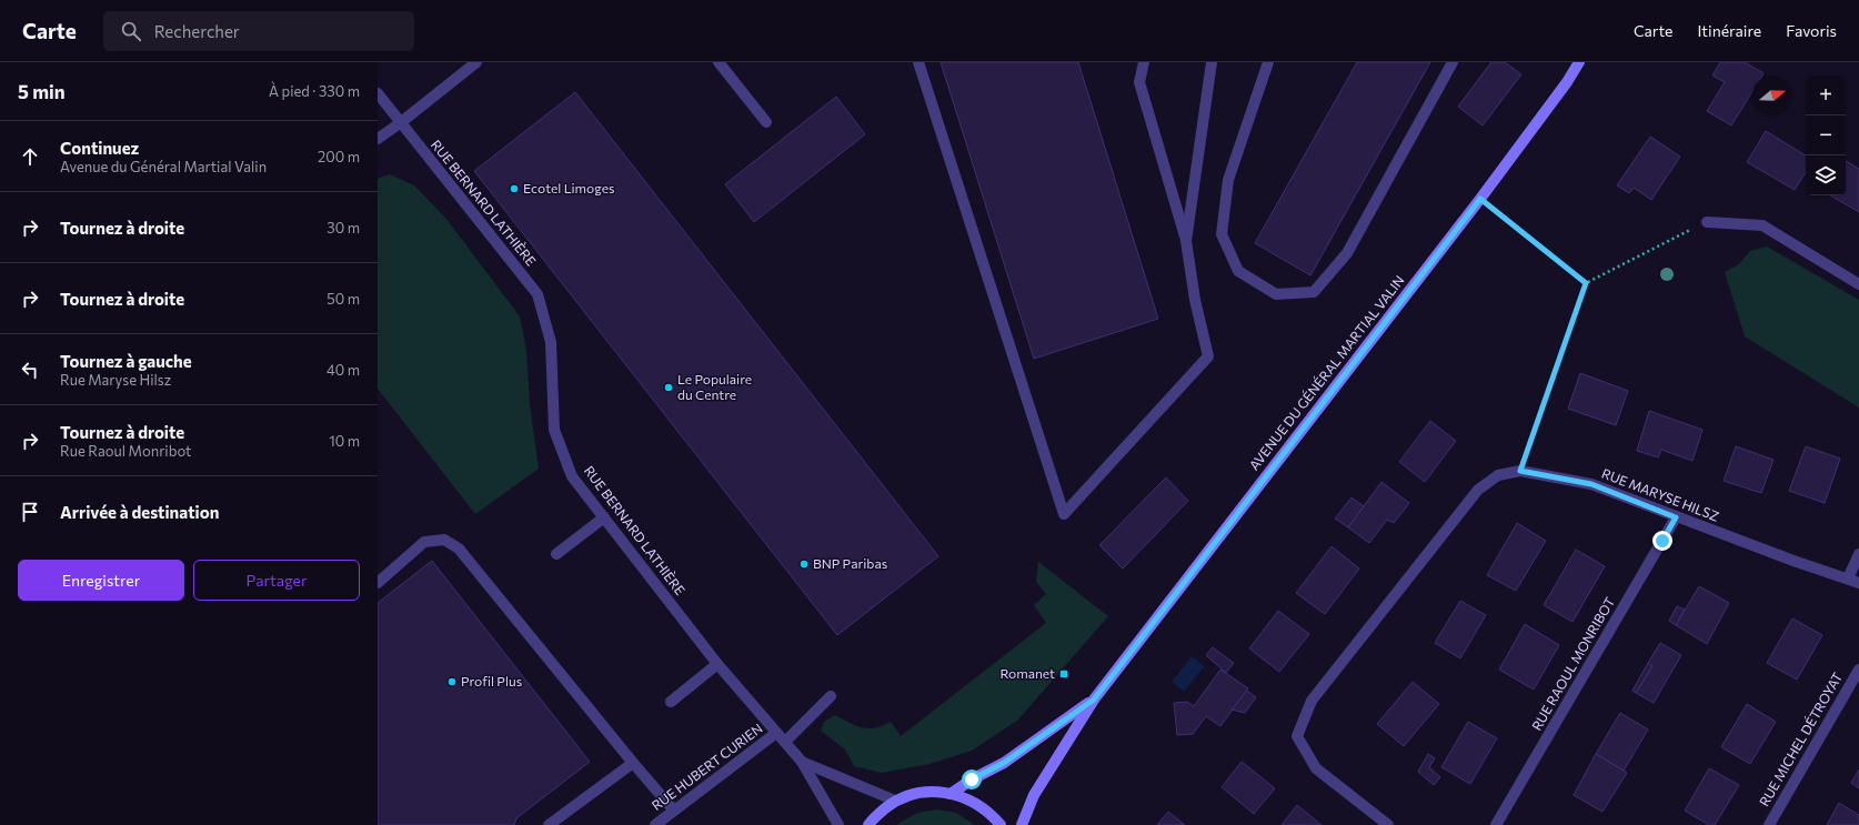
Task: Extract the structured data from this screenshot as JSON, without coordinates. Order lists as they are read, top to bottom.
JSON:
{
  "streets": {
    "main road": ["AVENUE DU GÉNÉRAL MARTIAL VALIN"],
    "street": [
      "RUE BERNARD LATHIÈRE",
      "RUE MARYSE HILSZ",
      "RUE RAOUL MONRIBOT",
      "RUE MICHEL DÉTROYAT",
      "RUE HUBERT CURIEN"
    ]
  },
  "crossings": [
    ["RUE BERNARD LATHIÈRE", "RUE HUBERT CURIEN"],
    ["RUE MARYSE HILSZ", "RUE RAOUL MONRIBOT"]
  ],
  "places": {
    "other": [
      "Ecotel Limoges",
      "Le Populaire du Centre",
      "BNP Paribas",
      "Profil Plus"
    ],
    "transit": ["Romanet"]
  },
  "north": "right",
  "page": {
    "header": "Carte",
    "search": "Rechercher",
    "nav": ["Carte", "Itinéraire", "Favoris"],
    "heading": ["5 min", "À pied · 330 m"],
    "map_buttons": ["+", "−"],
    "list": [
      ["Continuez", "Avenue du Général Martial Valin", "200 m"],
      ["Tournez à droite", "30 m"],
      ["Tournez à droite", "50 m"],
      ["Tournez à gauche", "Rue Maryse Hilsz", "40 m"],
      ["Tournez à droite", "Rue Raoul Monribot", "10 m"],
      "Arrivée à destination"
    ],
    "buttons": ["Enregistrer", "Partager"]
  }
}
